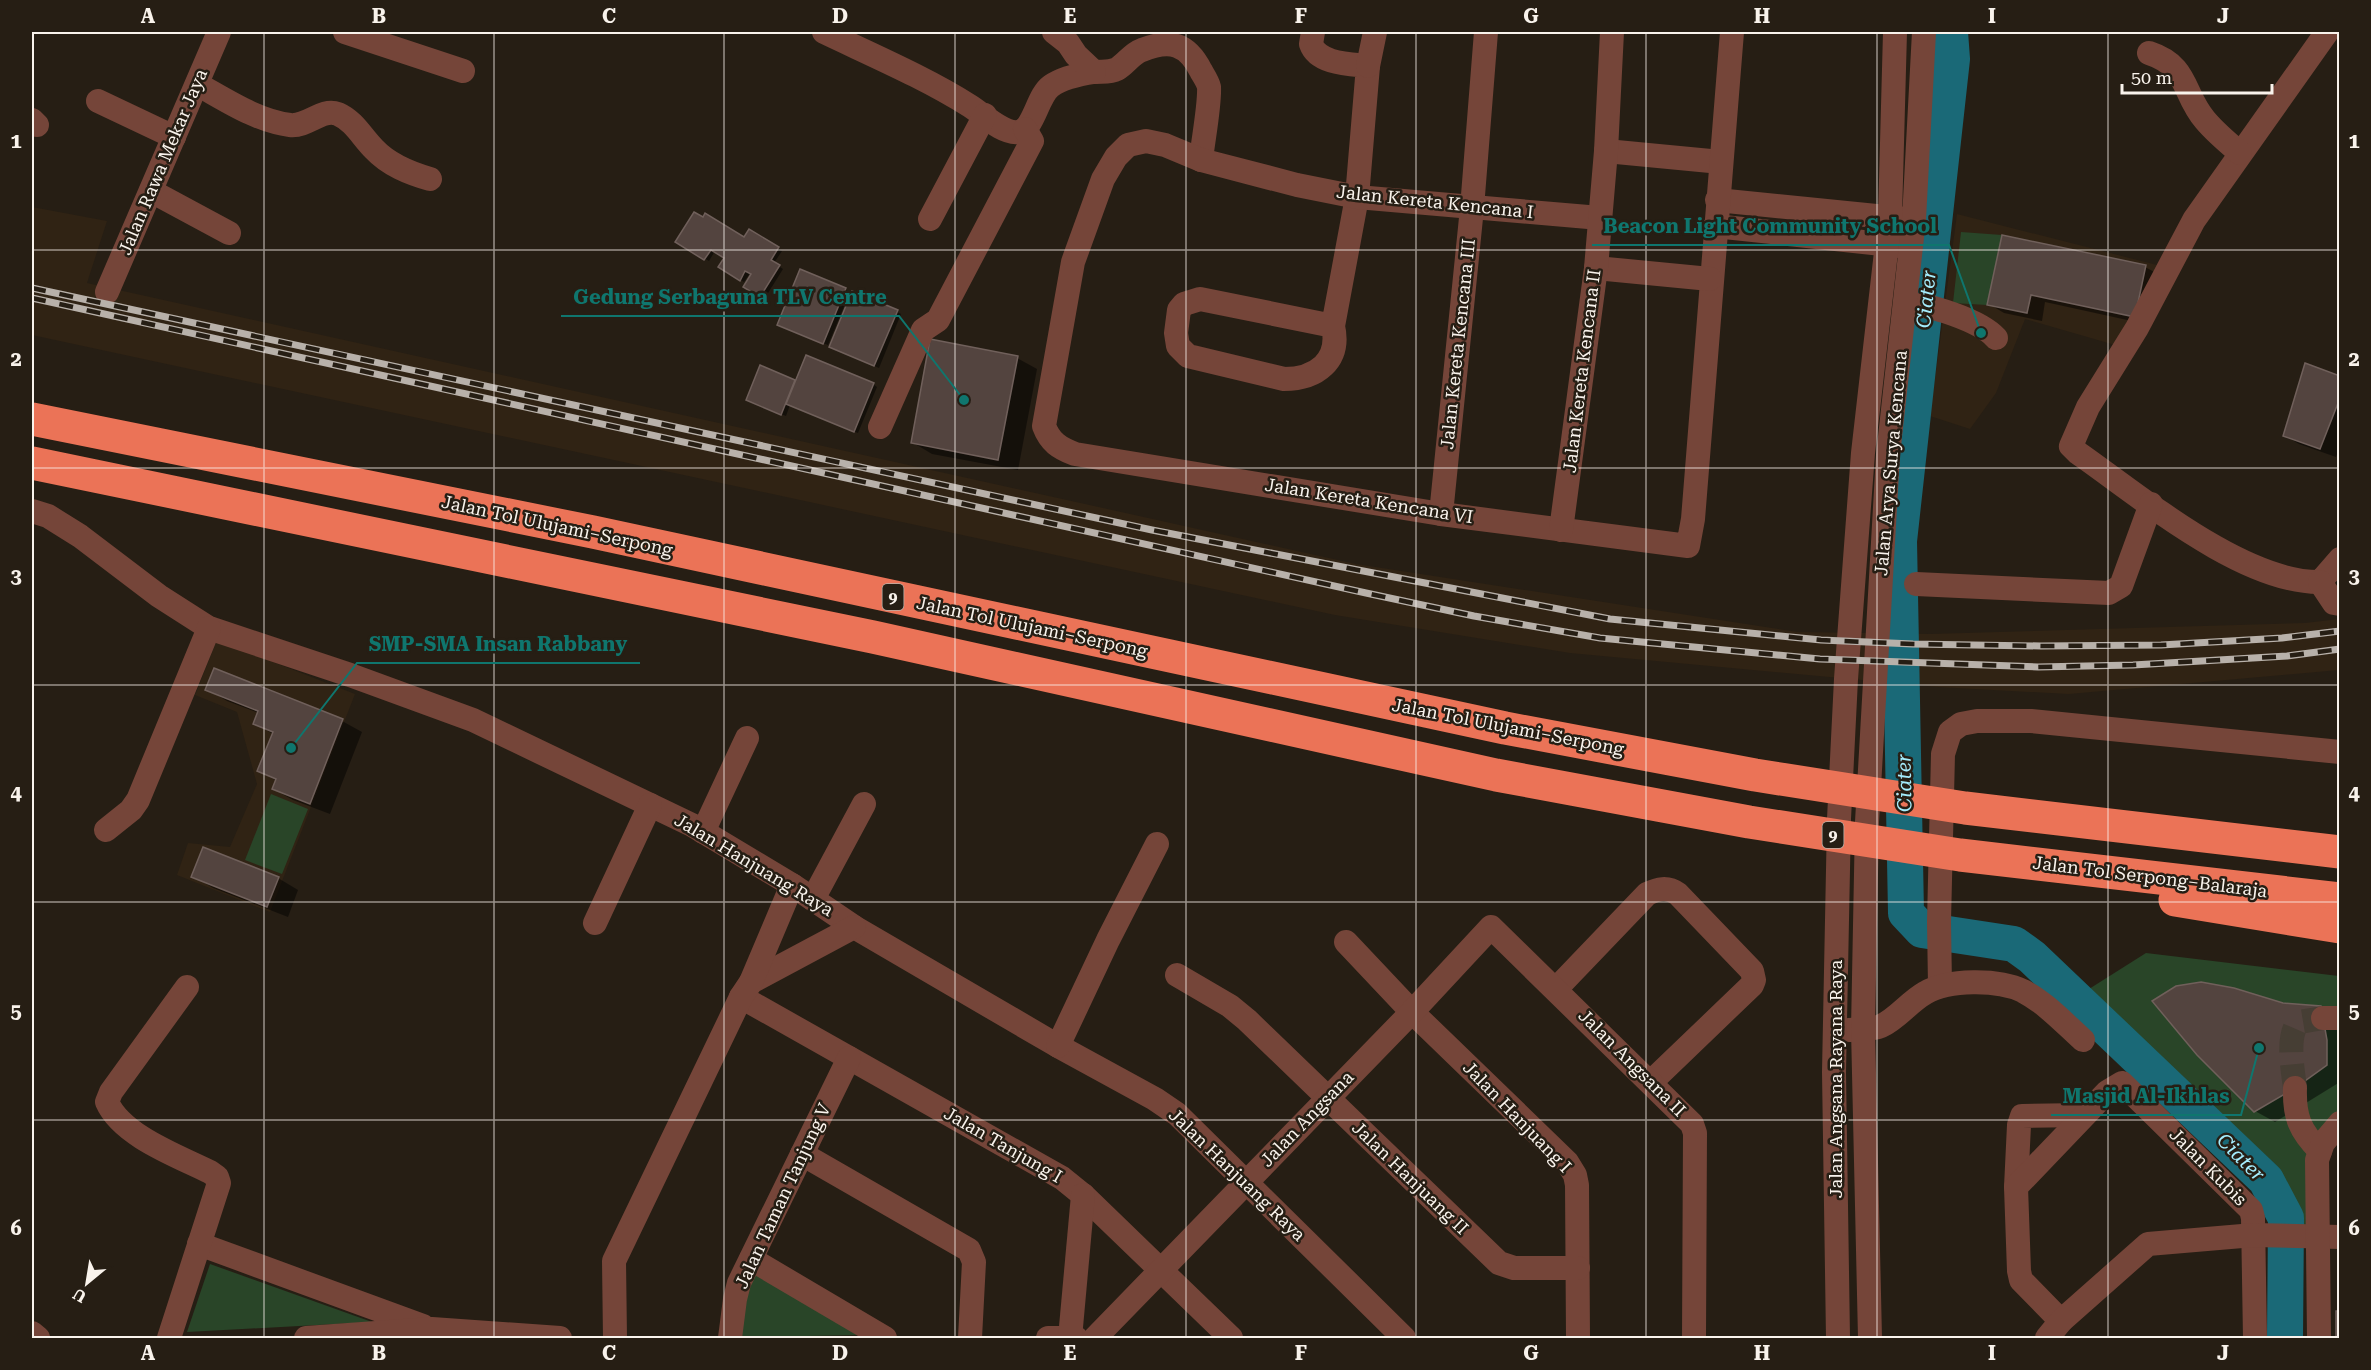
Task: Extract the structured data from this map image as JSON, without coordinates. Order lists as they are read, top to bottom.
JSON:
{
  "streets": {
    "highway": ["Jalan Tol Ulujami–Serpong", "9", "Jalan Tol Serpong–Balaraja"],
    "street": [
      "Jalan Rawa Mekar Jaya",
      "Jalan Kereta Kencana I",
      "Jalan Kereta Kencana III",
      "Jalan Kereta Kencana II",
      "Jalan Arya Surya Kencana",
      "Jalan Kereta Kencana VI",
      "Jalan Hanjuang Raya",
      "Jalan Angsana II",
      "Jalan Angsana Rayana Raya",
      "Jalan Hanjuang I",
      "Jalan Angsana",
      "Jalan Tanjung I",
      "Jalan Kubis",
      "Jalan Hanjuang II",
      "Jalan Taman Tanjung V"
    ]
  },
  "crossings": [
    ["Jalan Kereta Kencana I", "Jalan Kereta Kencana III"],
    ["Jalan Kereta Kencana I", "Jalan Kereta Kencana II"],
    ["Jalan Kereta Kencana I", "Jalan Kereta Kencana VI"],
    ["Jalan Kereta Kencana III", "Jalan Kereta Kencana VI"],
    ["Jalan Kereta Kencana II", "Jalan Kereta Kencana VI"],
    ["Jalan Arya Surya Kencana", "Jalan Angsana Rayana Raya"],
    ["9", "Jalan Tol Serpong–Balaraja"],
    ["Jalan Hanjuang Raya", "Jalan Angsana"],
    ["Jalan Angsana II", "Jalan Angsana"],
    ["Jalan Hanjuang I", "Jalan Angsana"],
    ["Jalan Hanjuang I", "Jalan Hanjuang II"],
    ["Jalan Angsana", "Jalan Tanjung I"],
    ["Jalan Angsana", "Jalan Hanjuang II"],
    ["Jalan Tanjung I", "Jalan Taman Tanjung V"]
  ],
  "water": ["Ciater"],
  "places": [
    "Beacon Light Community School",
    "Gedung Serbaguna TLV Centre",
    "SMP-SMA Insan Rabbany",
    "Masjid Al-Ikhlas"
  ],
  "scale_bar": "50 m",
  "north": "bottom left",
  "grid": {
    "columns": [
      "A",
      "B",
      "C",
      "D",
      "E",
      "F",
      "G",
      "H",
      "I",
      "J"
    ],
    "rows": [
      "1",
      "2",
      "3",
      "4",
      "5",
      "6"
    ]
  }
}
